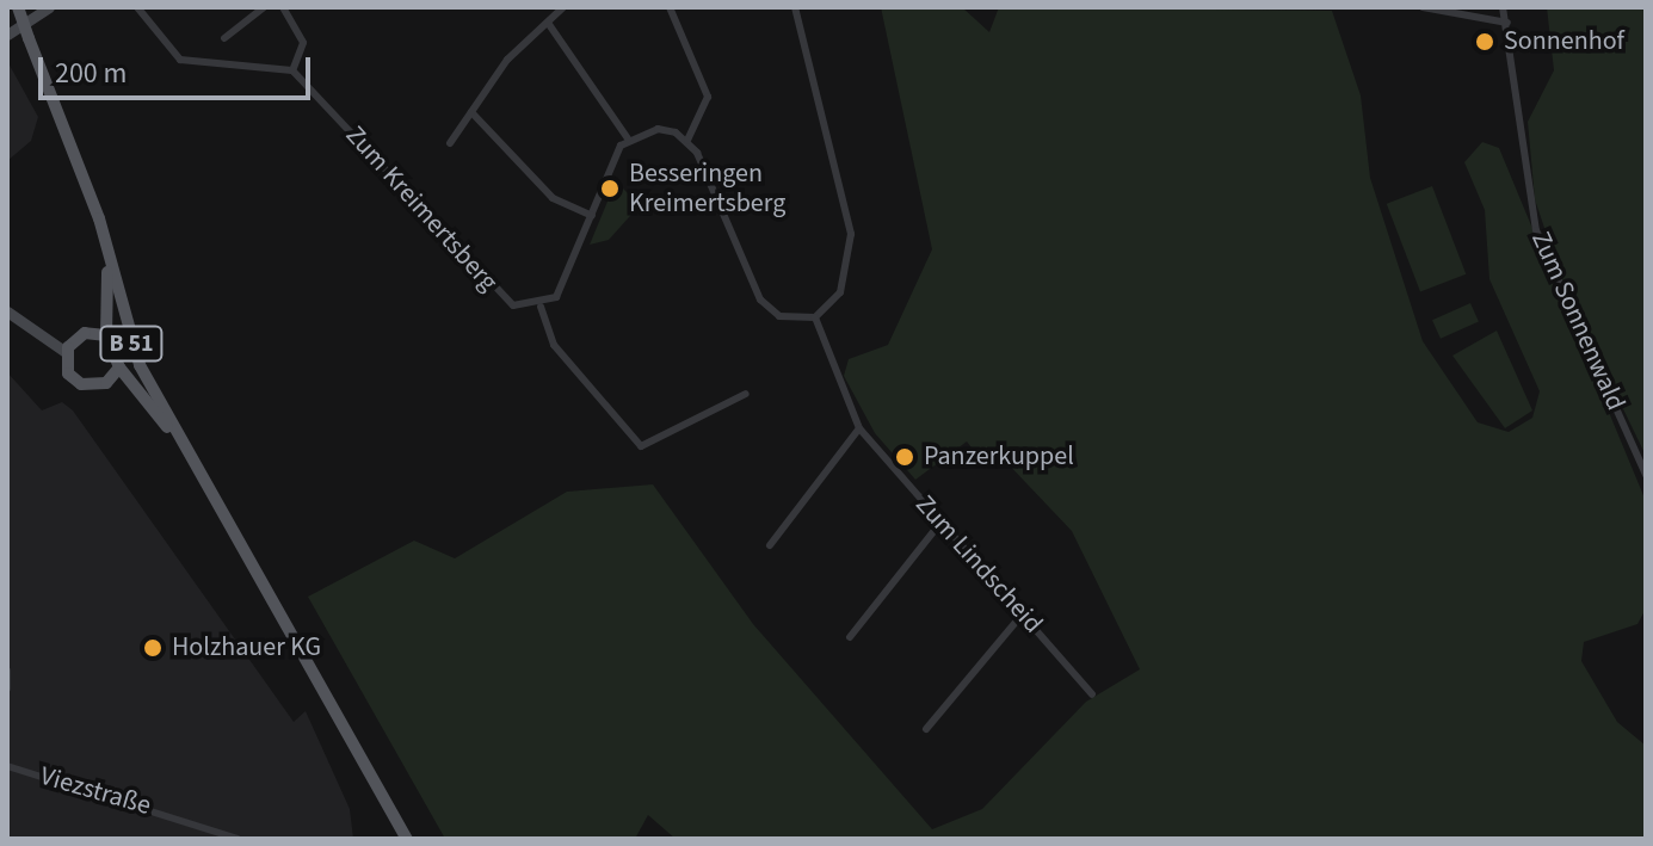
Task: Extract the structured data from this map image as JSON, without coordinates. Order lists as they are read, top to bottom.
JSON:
{
  "streets": {
    "main road": ["B 51"],
    "street": [
      "Zum Kreimertsberg",
      "Zum Sonnenwald",
      "Zum Lindscheid",
      "Viezstraße"
    ]
  },
  "places": [
    "Sonnenhof",
    "Besseringen Kreimertsberg",
    "Panzerkuppel",
    "Holzhauer KG"
  ],
  "scale_bar": "200 m"
}
